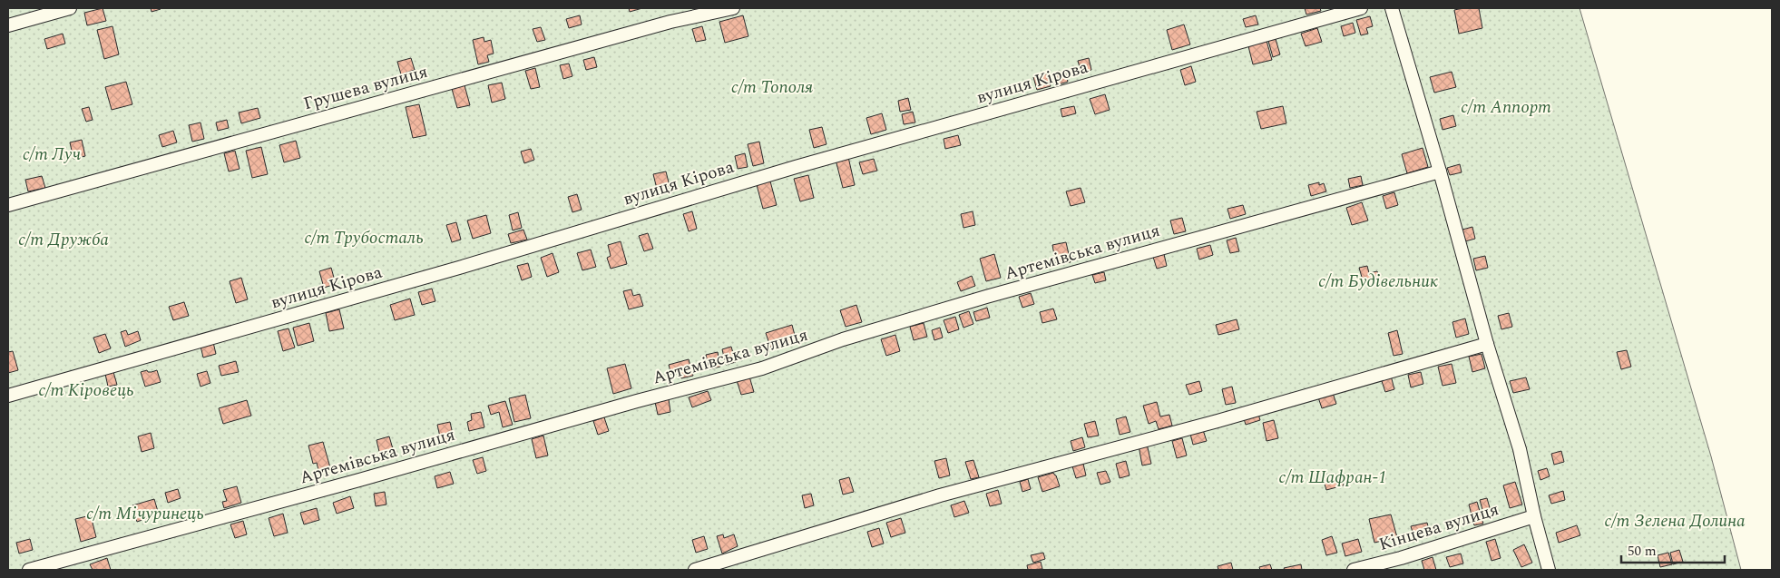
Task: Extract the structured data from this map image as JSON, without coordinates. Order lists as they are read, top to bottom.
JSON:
{
  "streets": {
    "street": [
      "вулиця Кірова",
      "Грушева вулиця",
      "Артемівська вулиця",
      "Кінцева вулиця"
    ]
  },
  "parks": [
    "с/т Тополя",
    "с/т Аппорт",
    "с/т Луч",
    "с/т Трубосталь",
    "с/т Дружба",
    "с/т Будівельник",
    "с/т Кіровець",
    "с/т Шафран-1",
    "с/т Мічуринець",
    "с/т Зелена Долина"
  ],
  "scale_bar": "50 m"
}
